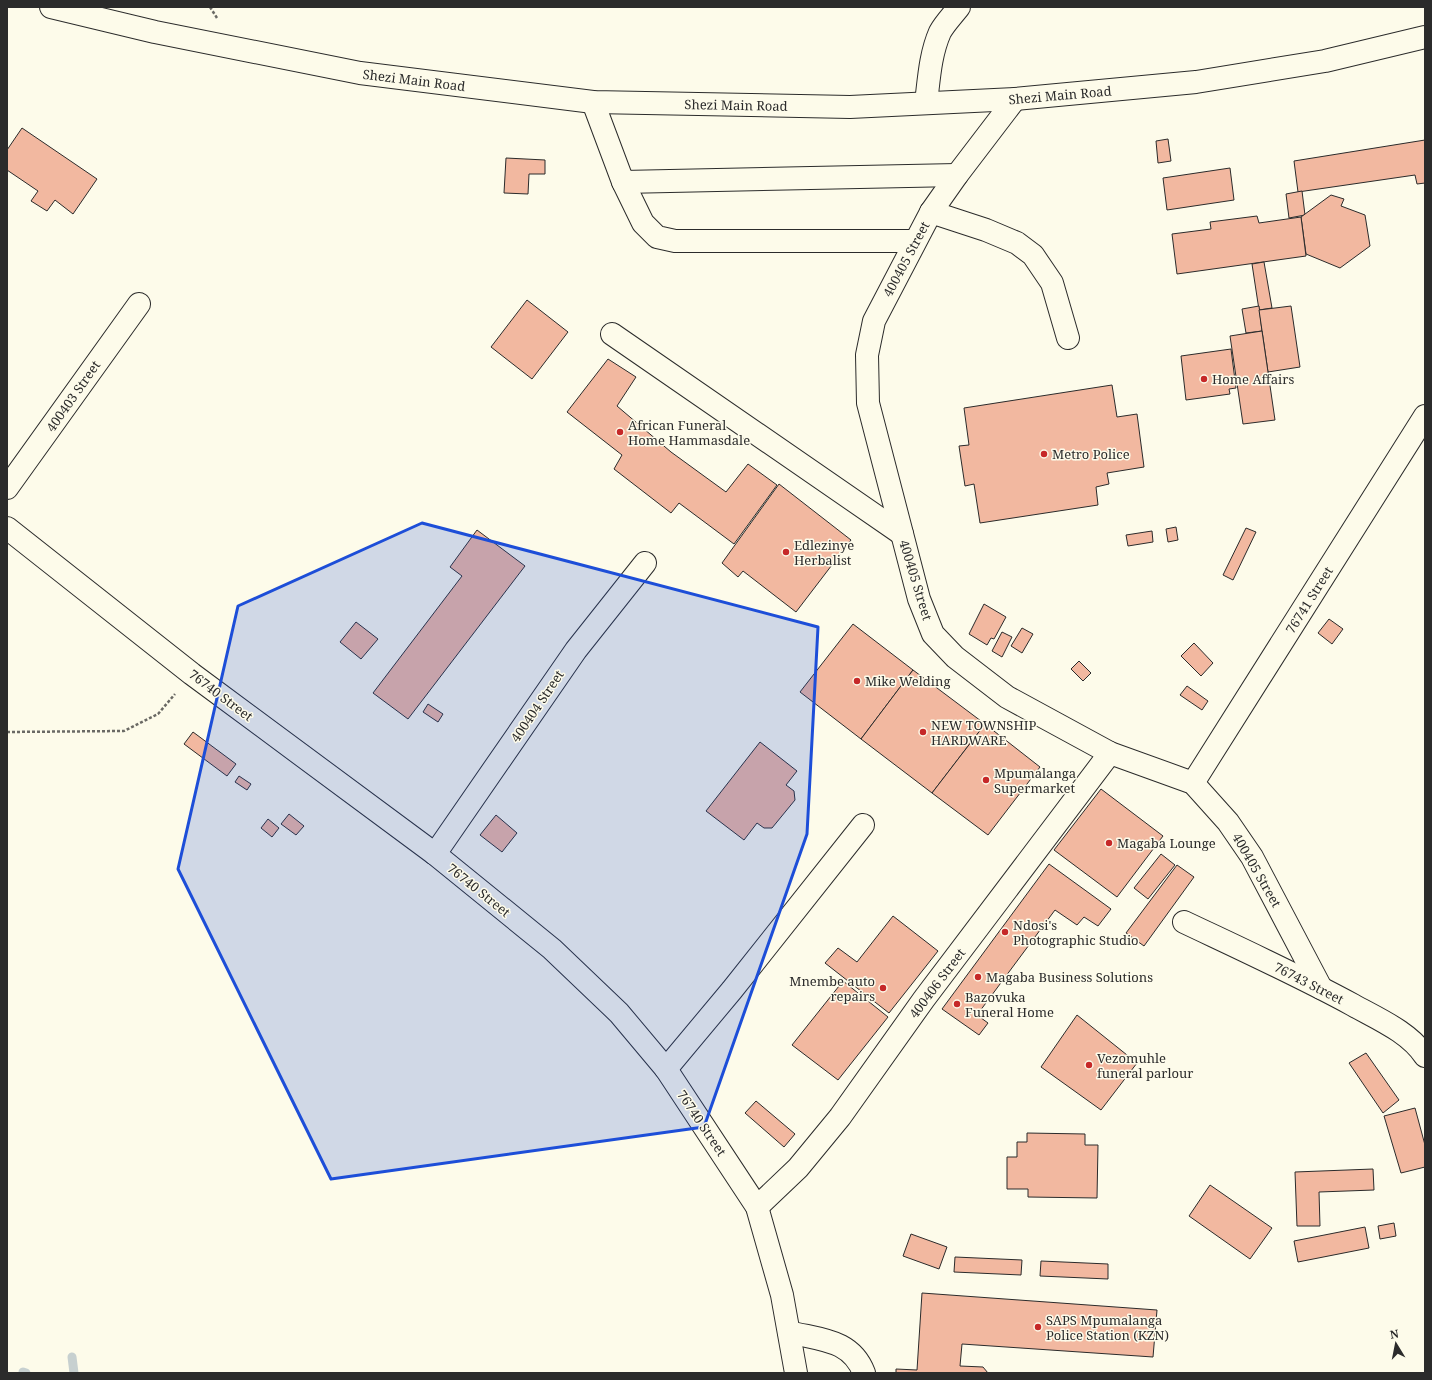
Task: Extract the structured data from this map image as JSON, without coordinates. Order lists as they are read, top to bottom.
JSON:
{
  "streets": {
    "street": [
      "Shezi Main Road",
      "400405 Street",
      "400403 Street",
      "76741 Street",
      "76740 Street",
      "400404 Street",
      "400406 Street",
      "76743 Street"
    ]
  },
  "crossings": [
    ["Shezi Main Road", "400405 Street"],
    ["400405 Street", "76741 Street"],
    ["400405 Street", "400406 Street"],
    ["400405 Street", "76743 Street"],
    ["76740 Street", "400404 Street"],
    ["76740 Street", "400406 Street"]
  ],
  "places": [
    "Home Affairs",
    "African Funeral Home Hammasdale",
    "Metro Police",
    "Edlezinye Herbalist",
    "Mike Welding",
    "NEW TOWNSHIP HARDWARE",
    "Mpumalanga Supermarket",
    "Magaba Lounge",
    "Ndosi's Photographic Studio",
    "Magaba Business Solutions",
    "Mnembe auto repairs",
    "Bazovuka Funeral Home",
    "Vezomuhle funeral parlour",
    "SAPS Mpumalanga Police Station (KZN)"
  ],
  "north": "top"
}
